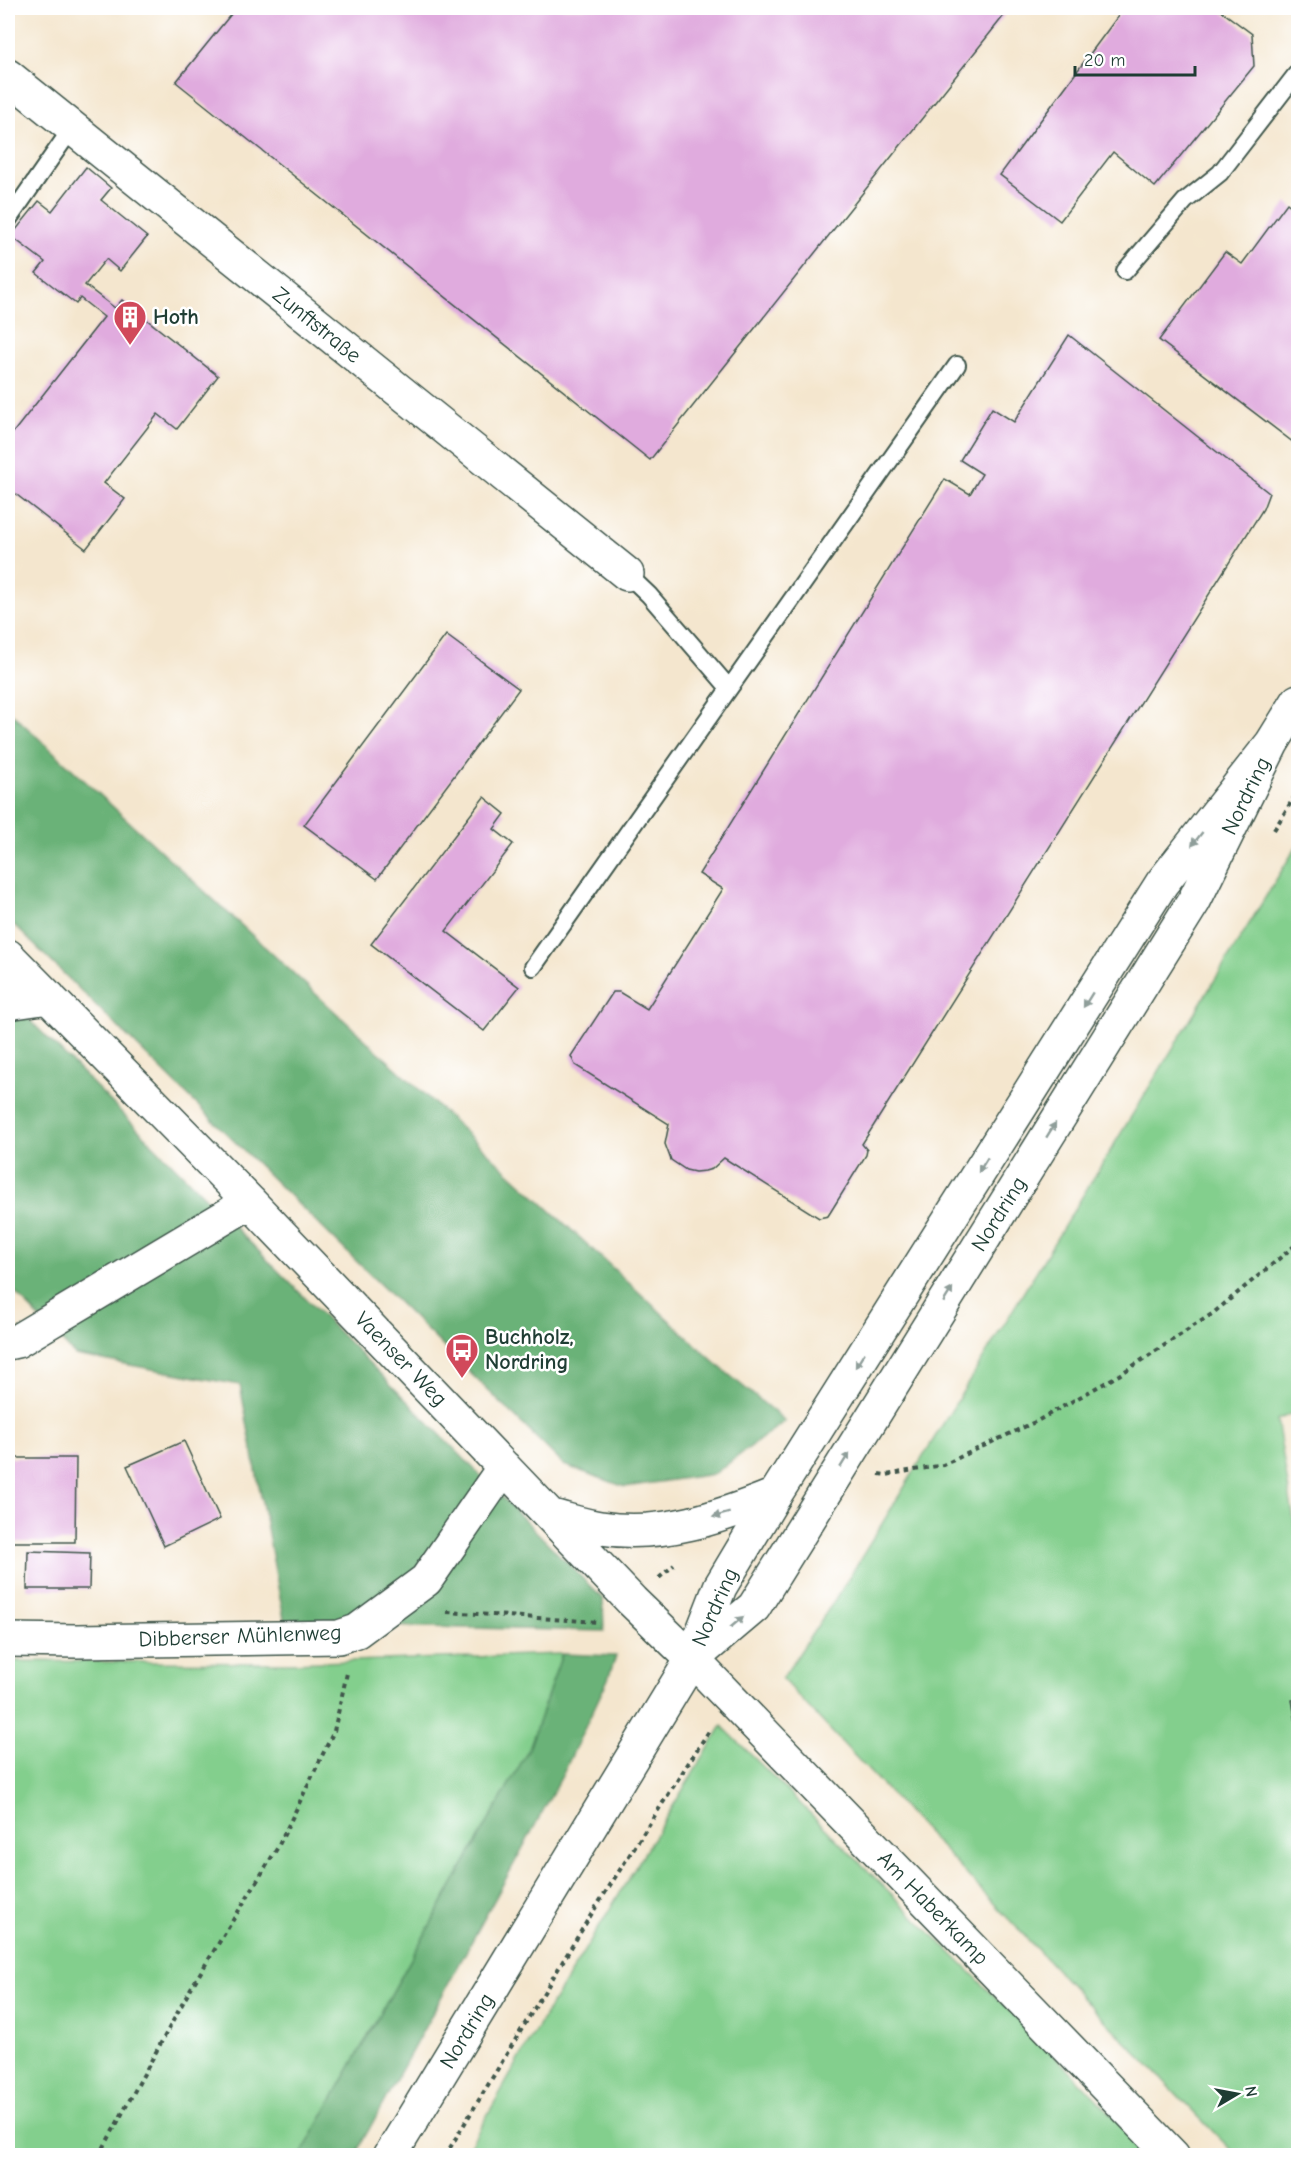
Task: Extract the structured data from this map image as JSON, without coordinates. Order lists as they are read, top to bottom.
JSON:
{
  "streets": {
    "street": [
      "Zunftstraße",
      "Nordring",
      "Vaenser Weg",
      "Dibberser Mühlenweg",
      "Am Haberkamp"
    ]
  },
  "crossings": [
    ["Nordring", "Vaenser Weg"],
    ["Nordring", "Am Haberkamp"],
    ["Vaenser Weg", "Dibberser Mühlenweg"],
    ["Vaenser Weg", "Am Haberkamp"]
  ],
  "places": {
    "building": ["Hoth"],
    "bus stop": ["Buchholz, Nordring"]
  },
  "scale_bar": "20 m",
  "north": "right"
}
